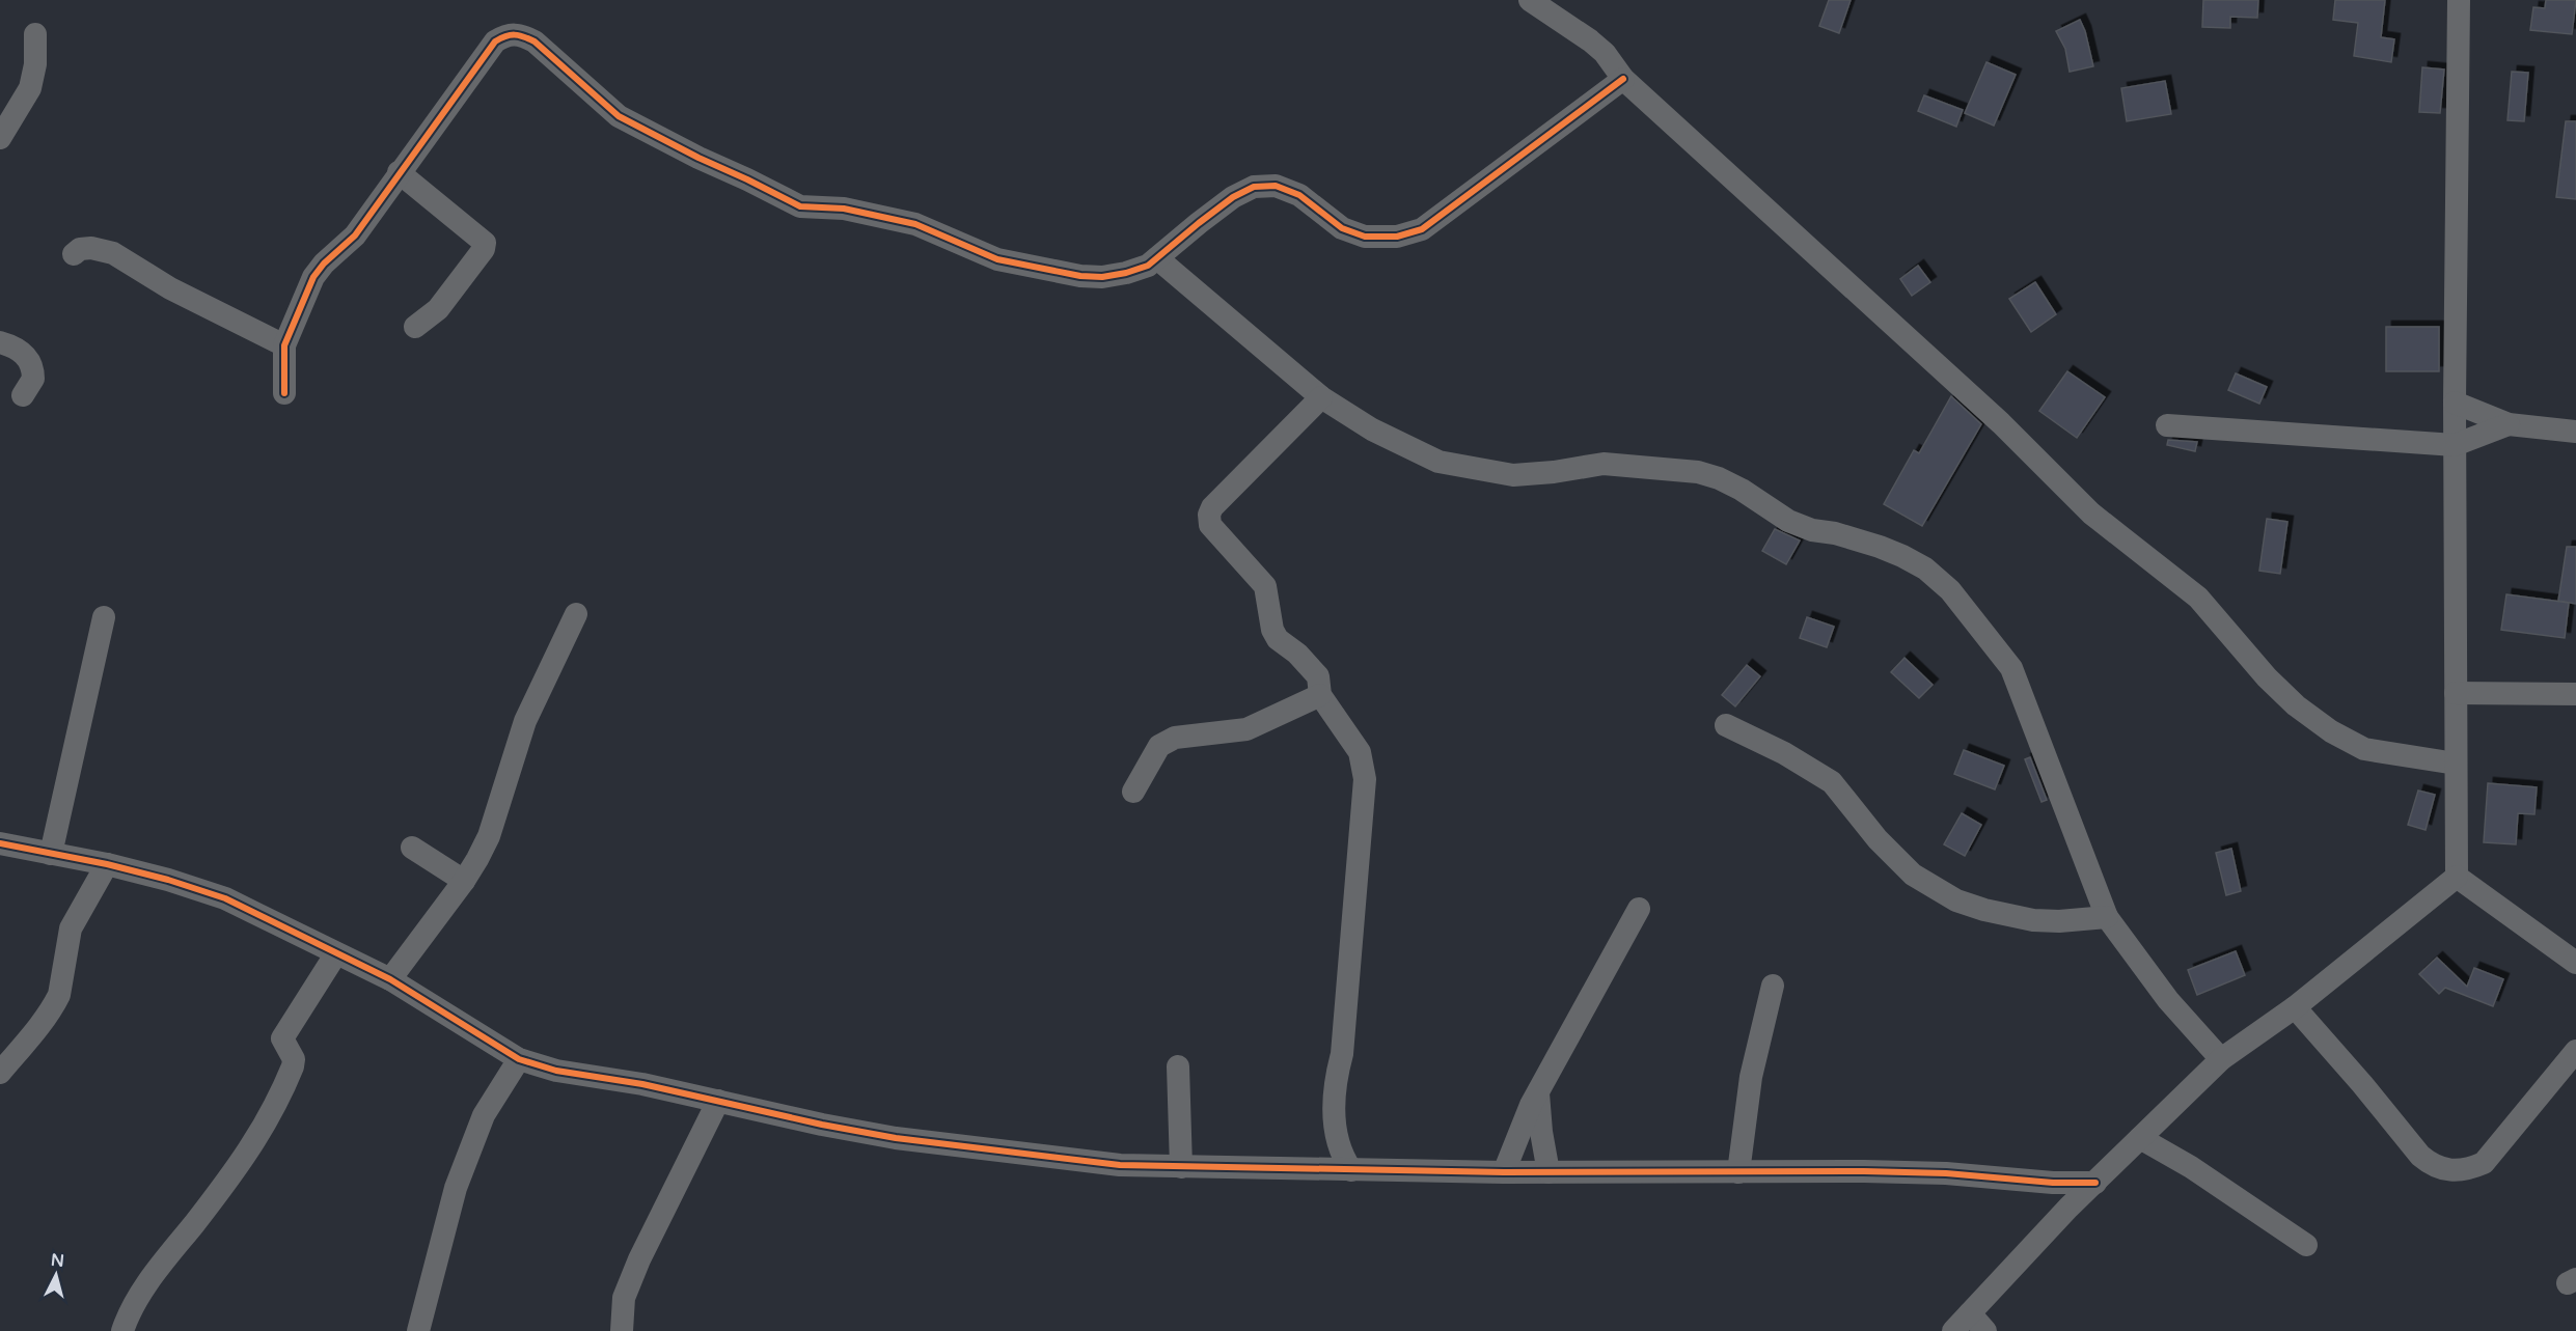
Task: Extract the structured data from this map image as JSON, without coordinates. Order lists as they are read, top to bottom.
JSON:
{
  "north": "top"
}
